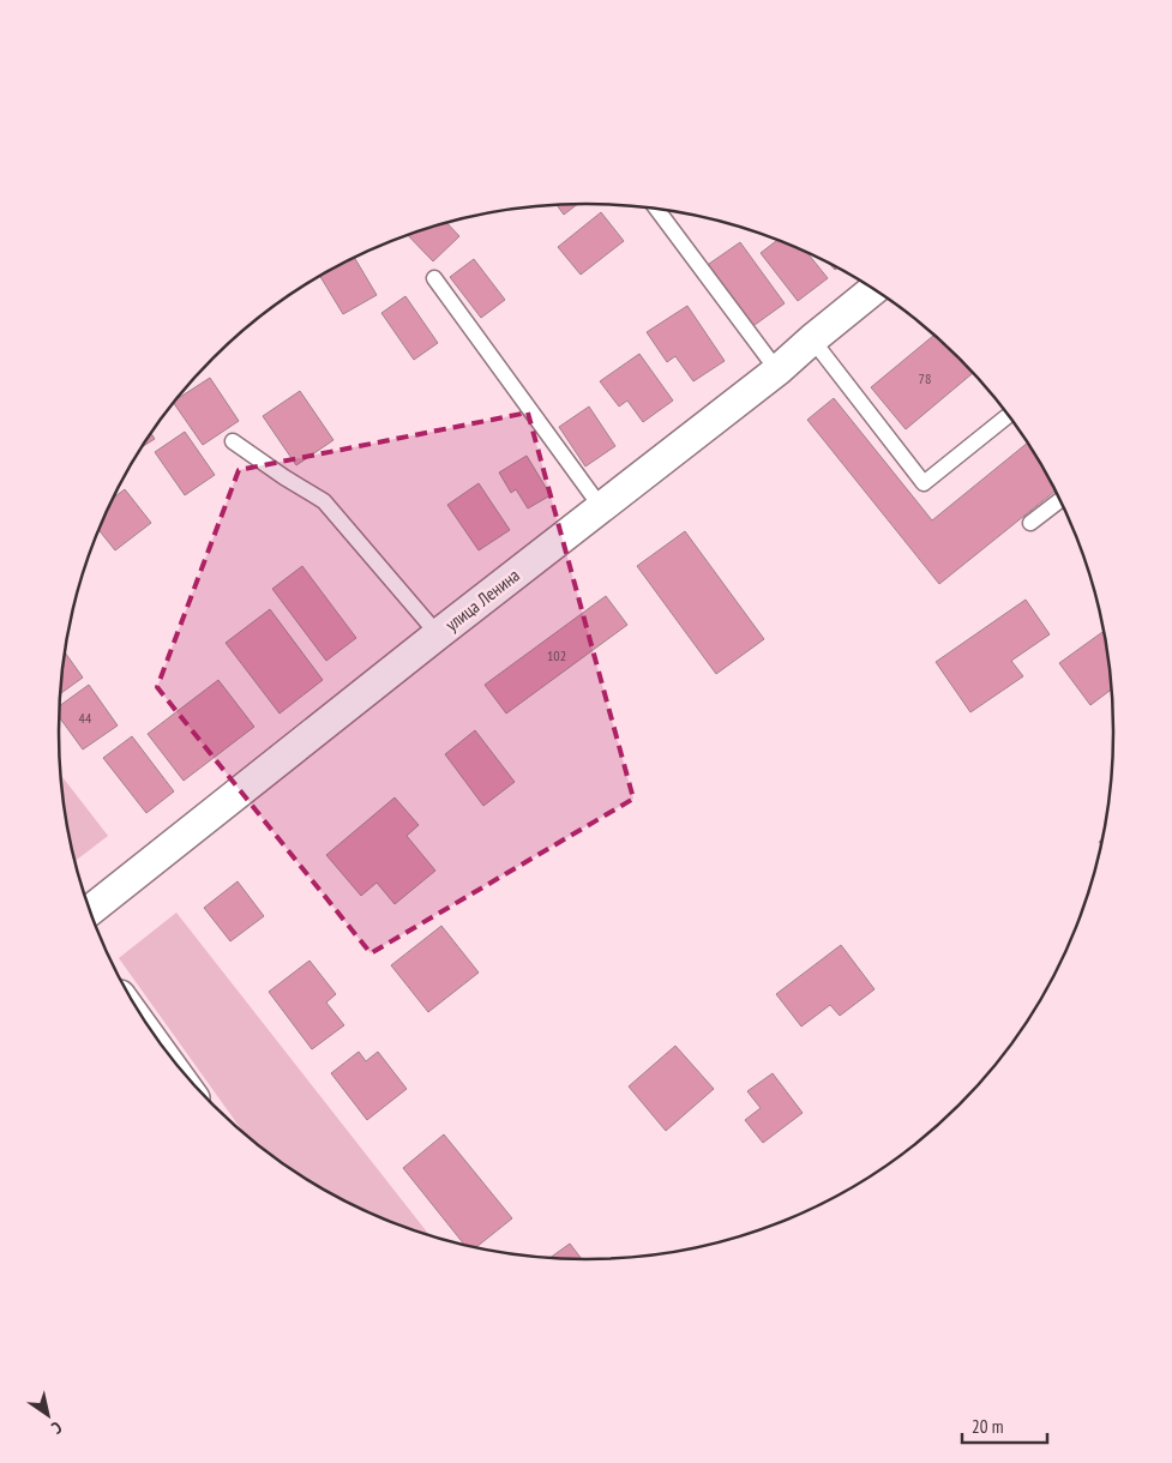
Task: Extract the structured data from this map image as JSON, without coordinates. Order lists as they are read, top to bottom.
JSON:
{
  "streets": {
    "street": ["улица Ленина"]
  },
  "house_numbers": ["78", "102", "44"],
  "scale_bar": "20 m",
  "north": "bottom right"
}
